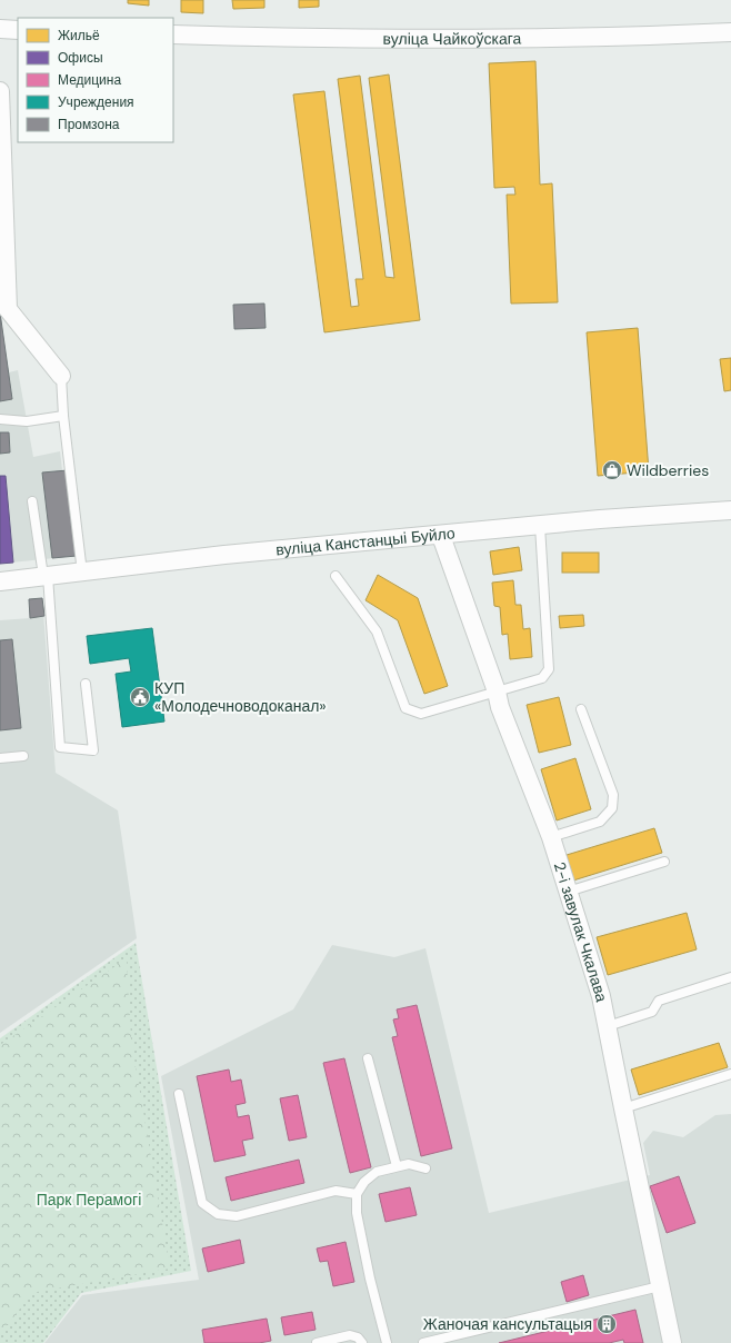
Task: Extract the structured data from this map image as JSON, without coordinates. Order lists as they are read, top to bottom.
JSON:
{
  "streets": {
    "street": ["вуліца Чайкоўскага", "вуліца Канстанцыі Буйло", "2-і завулак Чкалава"]
  },
  "crossings": [
    ["вуліца Канстанцыі Буйло", "2-і завулак Чкалава"]
  ],
  "parks": ["Парк Перамогі"],
  "places": {
    "shop": ["Wildberries"],
    "public building": ["КУП «Молодечноводоканал»"],
    "building": ["Жаночая кансультацыя"]
  },
  "legend": [
    "Жильё",
    "Офисы",
    "Медицина",
    "Учреждения",
    "Промзона"
  ]
}
